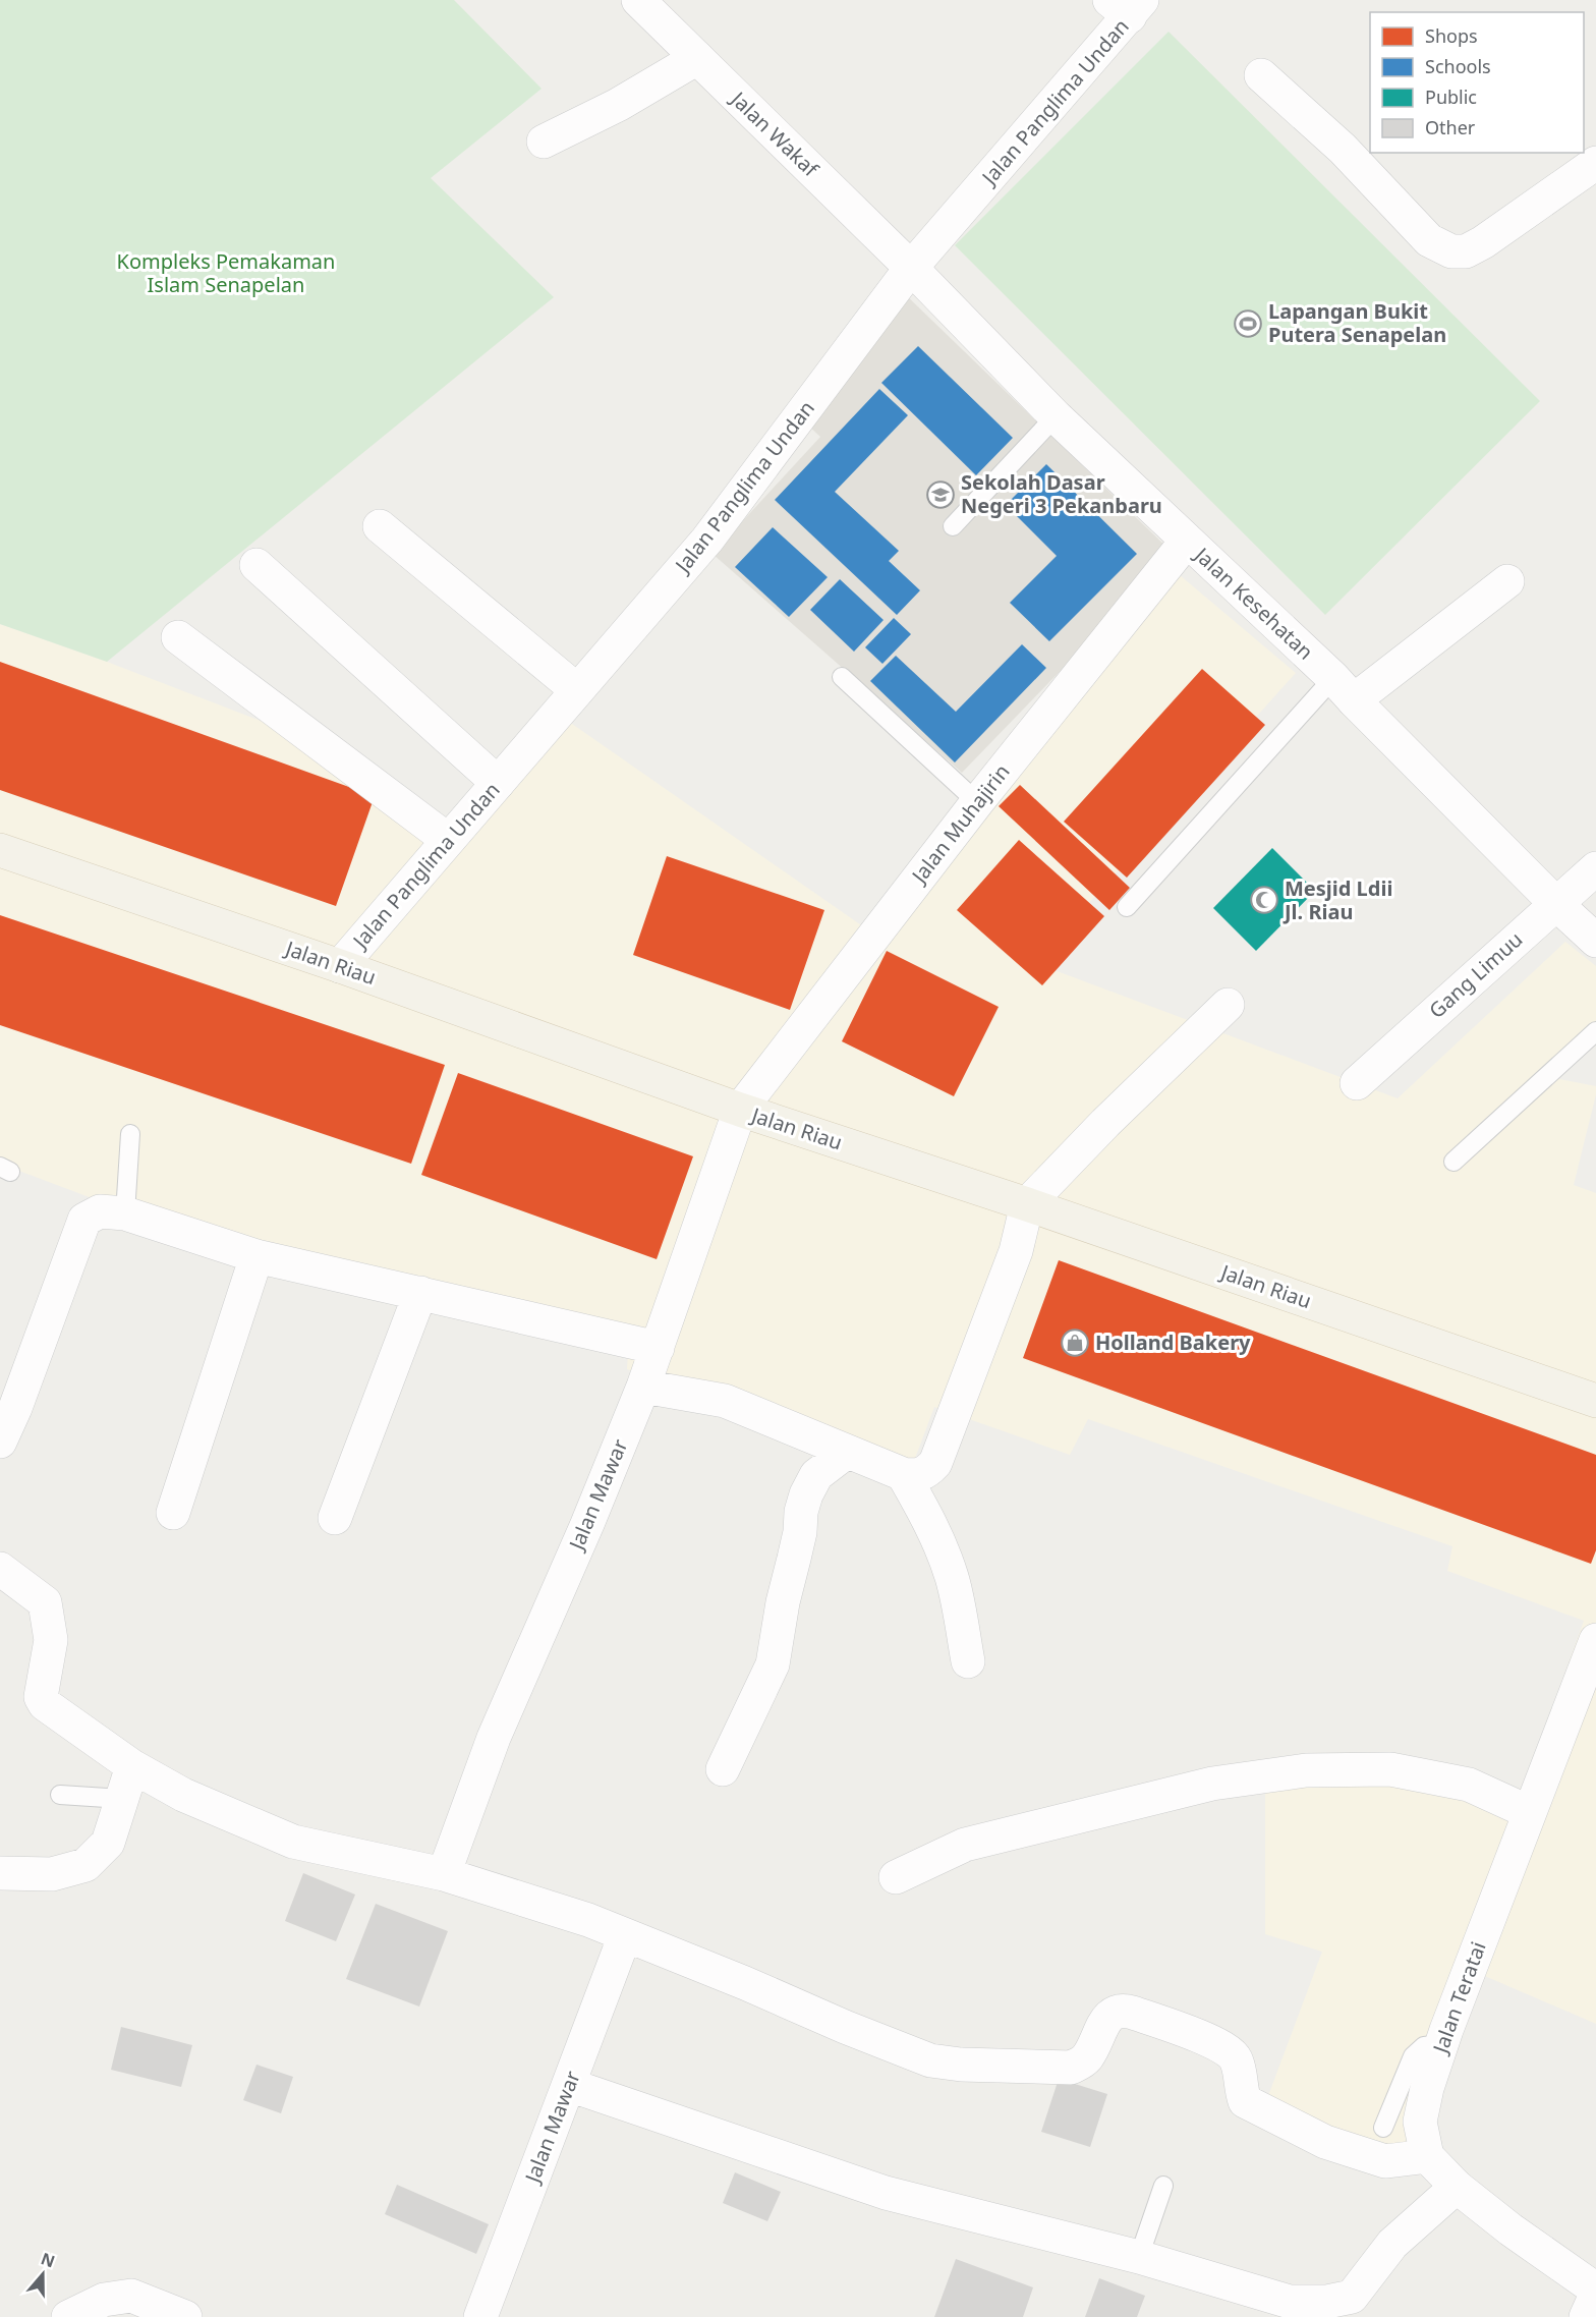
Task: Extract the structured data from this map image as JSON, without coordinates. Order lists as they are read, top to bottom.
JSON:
{
  "streets": {
    "main road": ["Jalan Riau"],
    "street": [
      "Jalan Panglima Undan",
      "Jalan Wakaf",
      "Jalan Kesehatan",
      "Jalan Muhajirin",
      "Gang Limuu",
      "Jalan Mawar",
      "Jalan Teratai"
    ]
  },
  "crossings": [
    ["Jalan Panglima Undan", "Jalan Wakaf"],
    ["Jalan Panglima Undan", "Jalan Kesehatan"],
    ["Jalan Panglima Undan", "Jalan Riau"],
    ["Jalan Wakaf", "Jalan Kesehatan"],
    ["Jalan Kesehatan", "Jalan Muhajirin"],
    ["Jalan Kesehatan", "Gang Limuu"],
    ["Jalan Muhajirin", "Jalan Riau"],
    ["Jalan Muhajirin", "Jalan Mawar"],
    ["Jalan Riau", "Jalan Mawar"]
  ],
  "parks": ["Kompleks Pemakaman Islam Senapelan"],
  "places": {
    "sports": ["Lapangan Bukit Putera Senapelan"],
    "school or university": ["Sekolah Dasar Negeri 3 Pekanbaru"],
    "mosque": ["Mesjid Ldii Jl. Riau"],
    "shop": ["Holland Bakery"]
  },
  "legend": [
    "Shops",
    "Schools",
    "Public",
    "Other"
  ],
  "north": "top"
}
